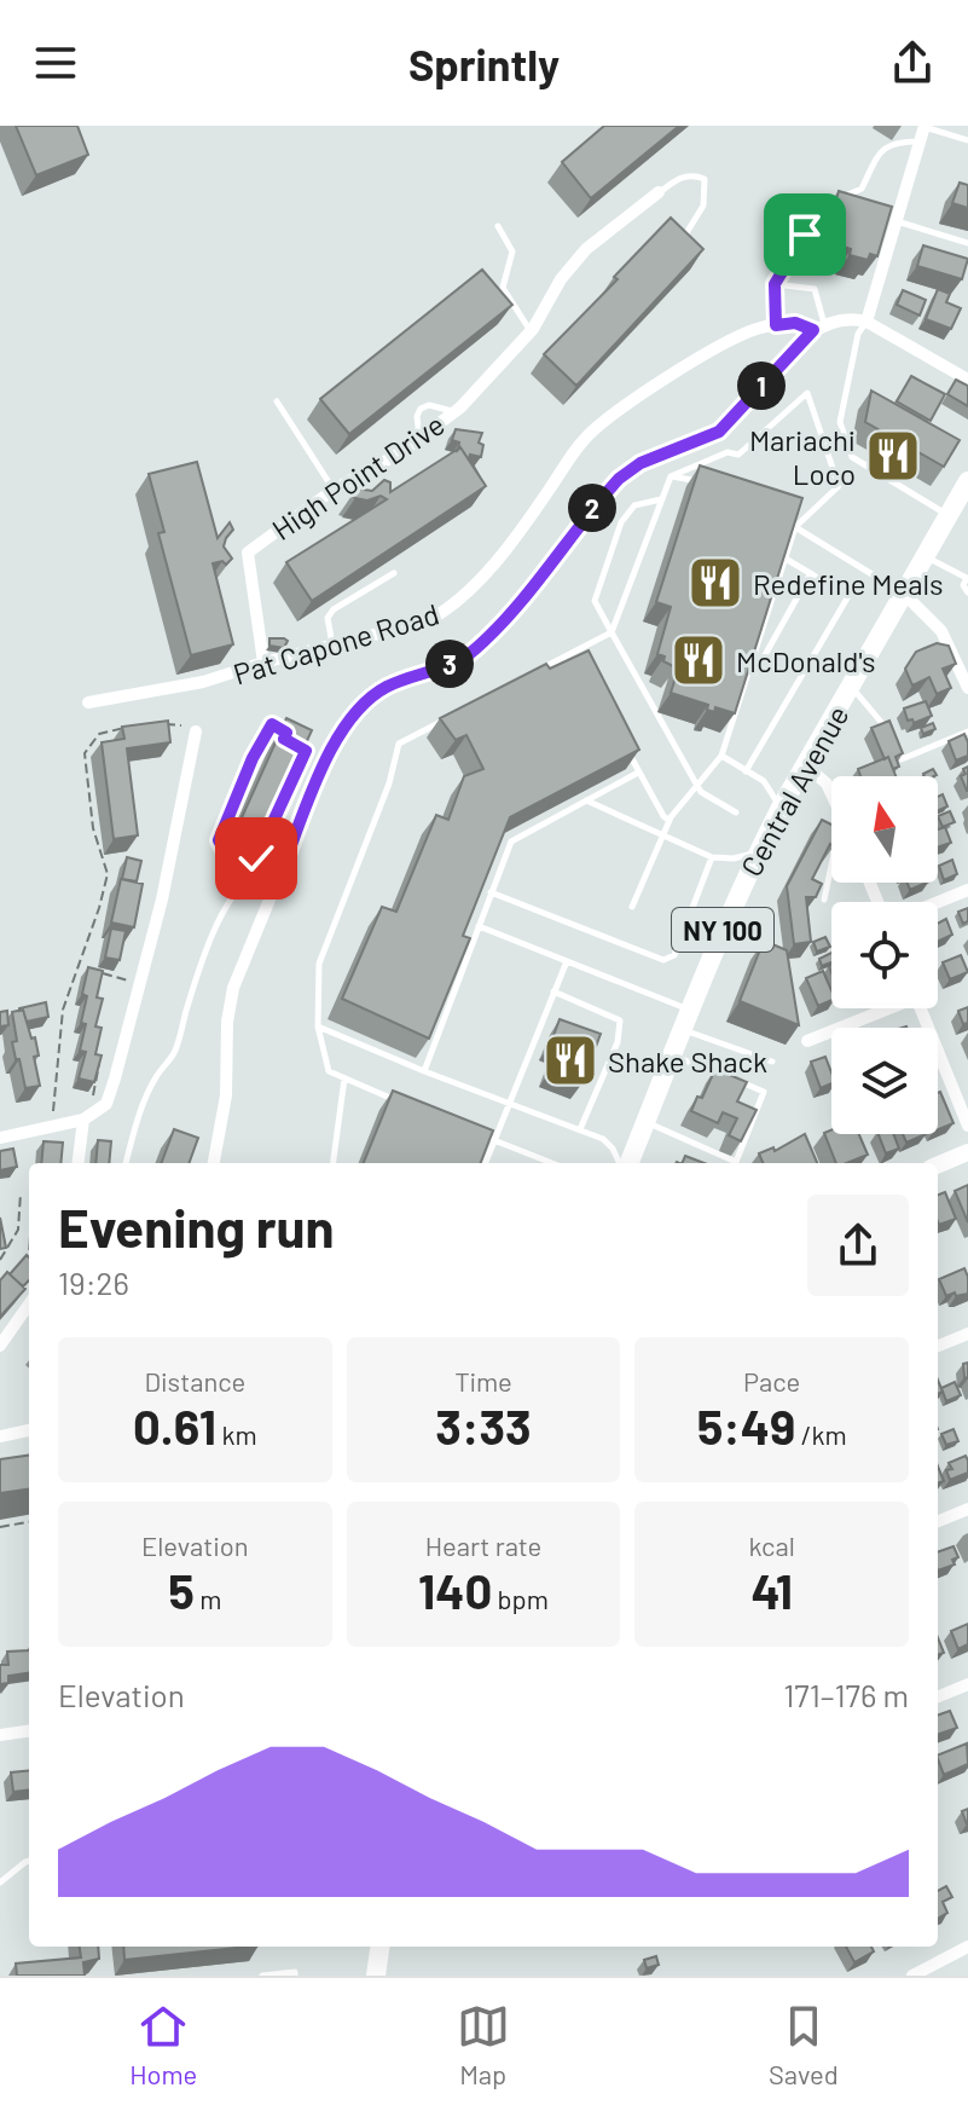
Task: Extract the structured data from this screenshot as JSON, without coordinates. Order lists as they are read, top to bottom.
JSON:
{
  "streets": {
    "main road": ["Central Avenue", "NY 100"],
    "street": ["High Point Drive", "Pat Capone Road"]
  },
  "crossings": [
    ["High Point Drive", "Pat Capone Road"]
  ],
  "places": {
    "restaurant": [
      "Mariachi Loco",
      "Redefine Meals",
      "McDonald's",
      "Shake Shack"
    ]
  },
  "north": "top",
  "page": {
    "header": "Sprintly",
    "pins": ["1", "2", "3"],
    "heading": ["Evening run", "19:26"],
    "stats": [
      ["Distance", "0.61 km"],
      ["Time", "3:33"],
      ["Pace", "5:49 /km"],
      ["Elevation", "5 m"],
      ["Heart rate", "140 bpm"],
      ["kcal", "41"]
    ],
    "chart": ["Elevation", "171–176 m"],
    "tabs": ["Home", "Map", "Saved"]
  }
}
